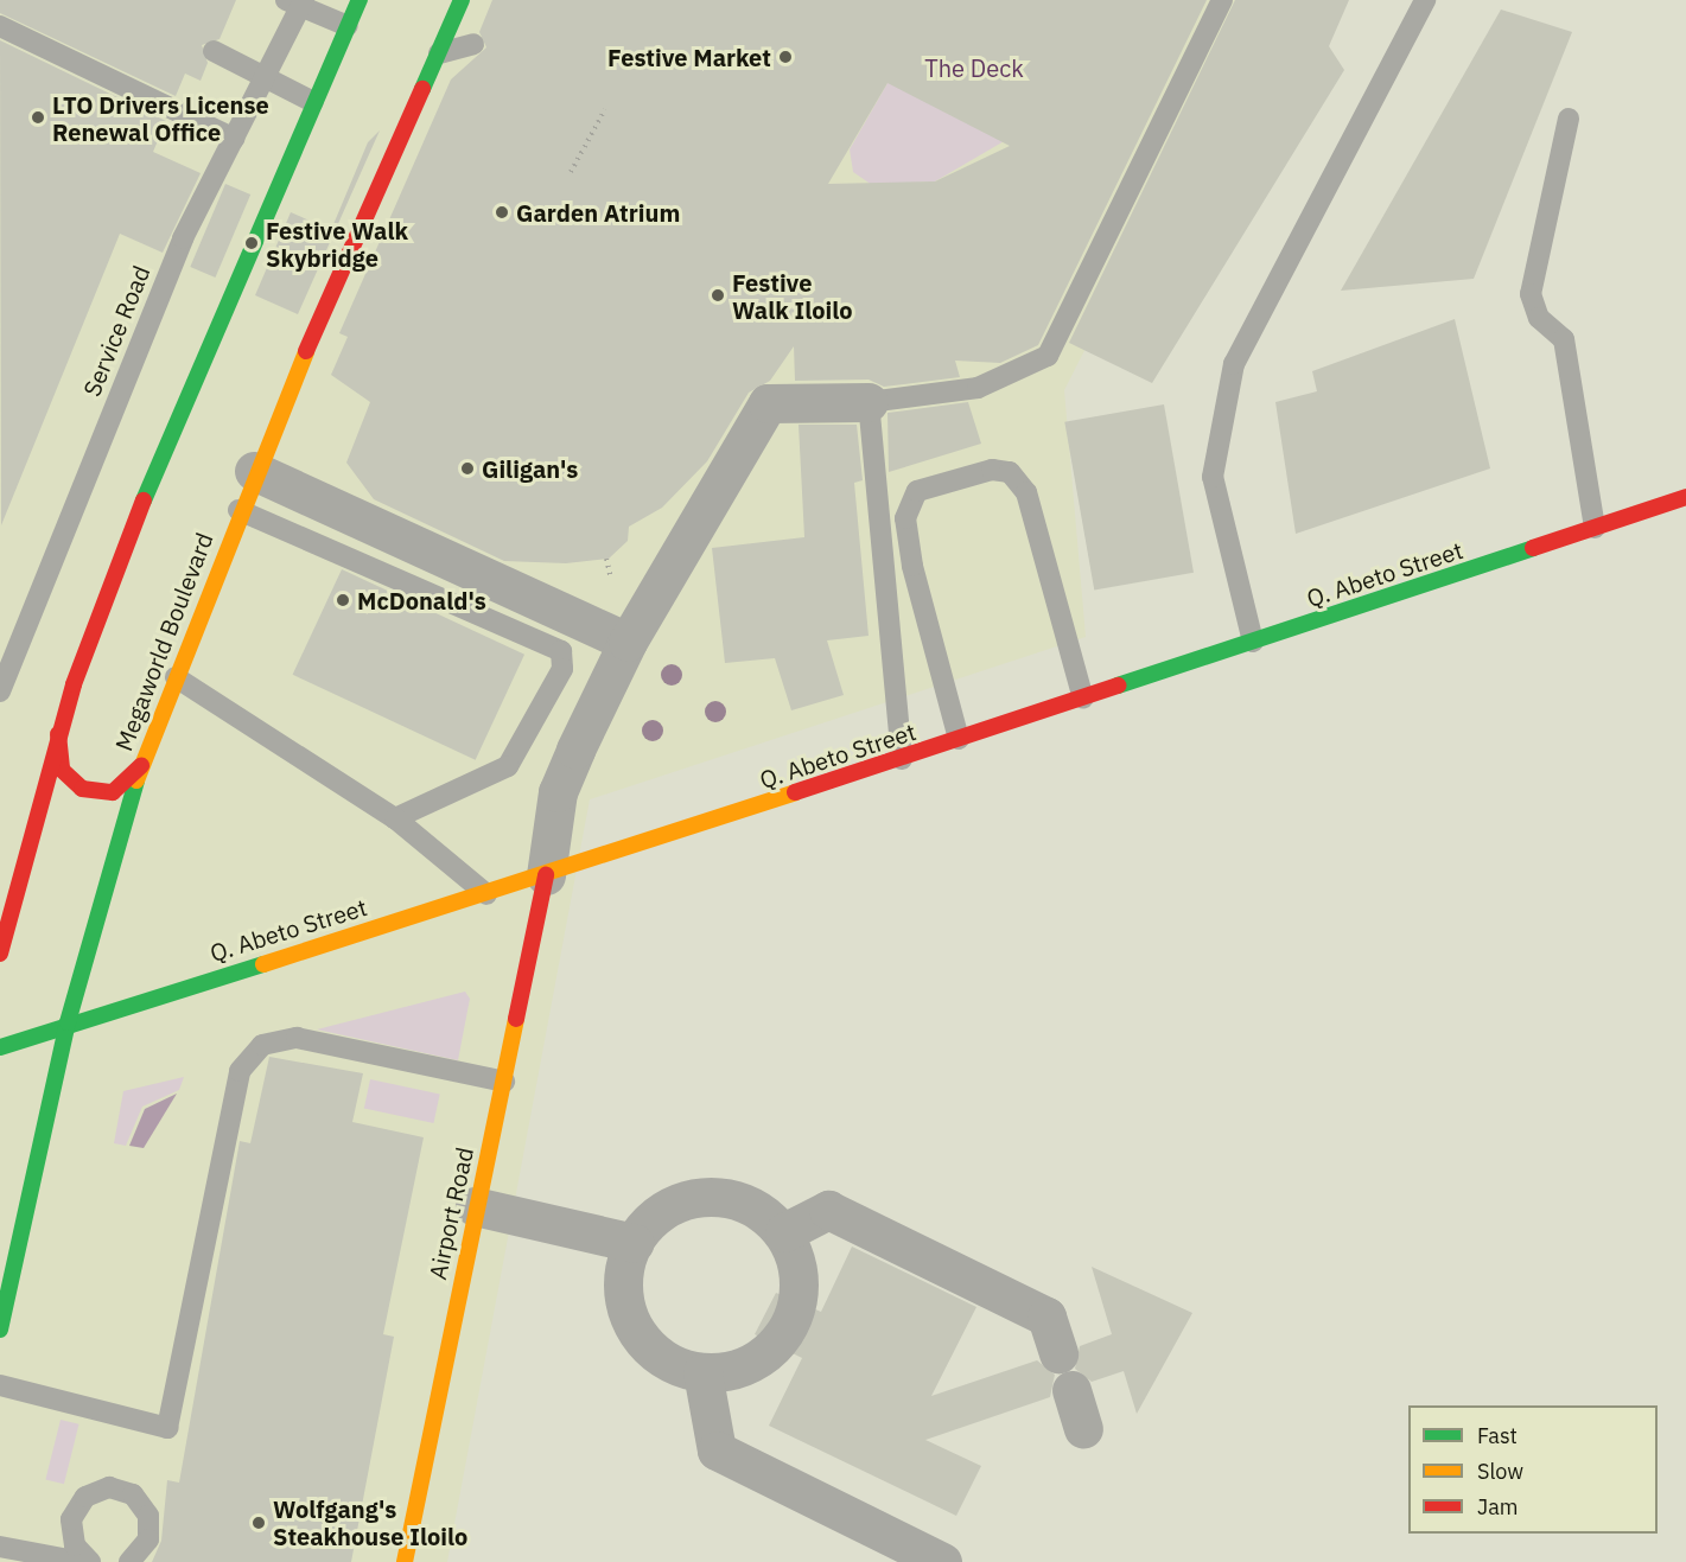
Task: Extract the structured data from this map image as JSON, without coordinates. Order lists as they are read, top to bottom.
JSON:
{
  "streets": {
    "main road": ["Q. Abeto Street", "Megaworld Boulevard", "Airport Road"],
    "lane": ["Service Road"]
  },
  "crossings": [
    ["Q. Abeto Street", "Megaworld Boulevard"],
    ["Q. Abeto Street", "Airport Road"]
  ],
  "parks": ["The Deck"],
  "places": [
    "Festive Market",
    "LTO Drivers License Renewal Office",
    "Garden Atrium",
    "Festive Walk Skybridge",
    "Festive Walk Iloilo",
    "Giligan's",
    "McDonald's",
    "Wolfgang's Steakhouse Iloilo"
  ],
  "legend": ["Fast", "Slow", "Jam"]
}
